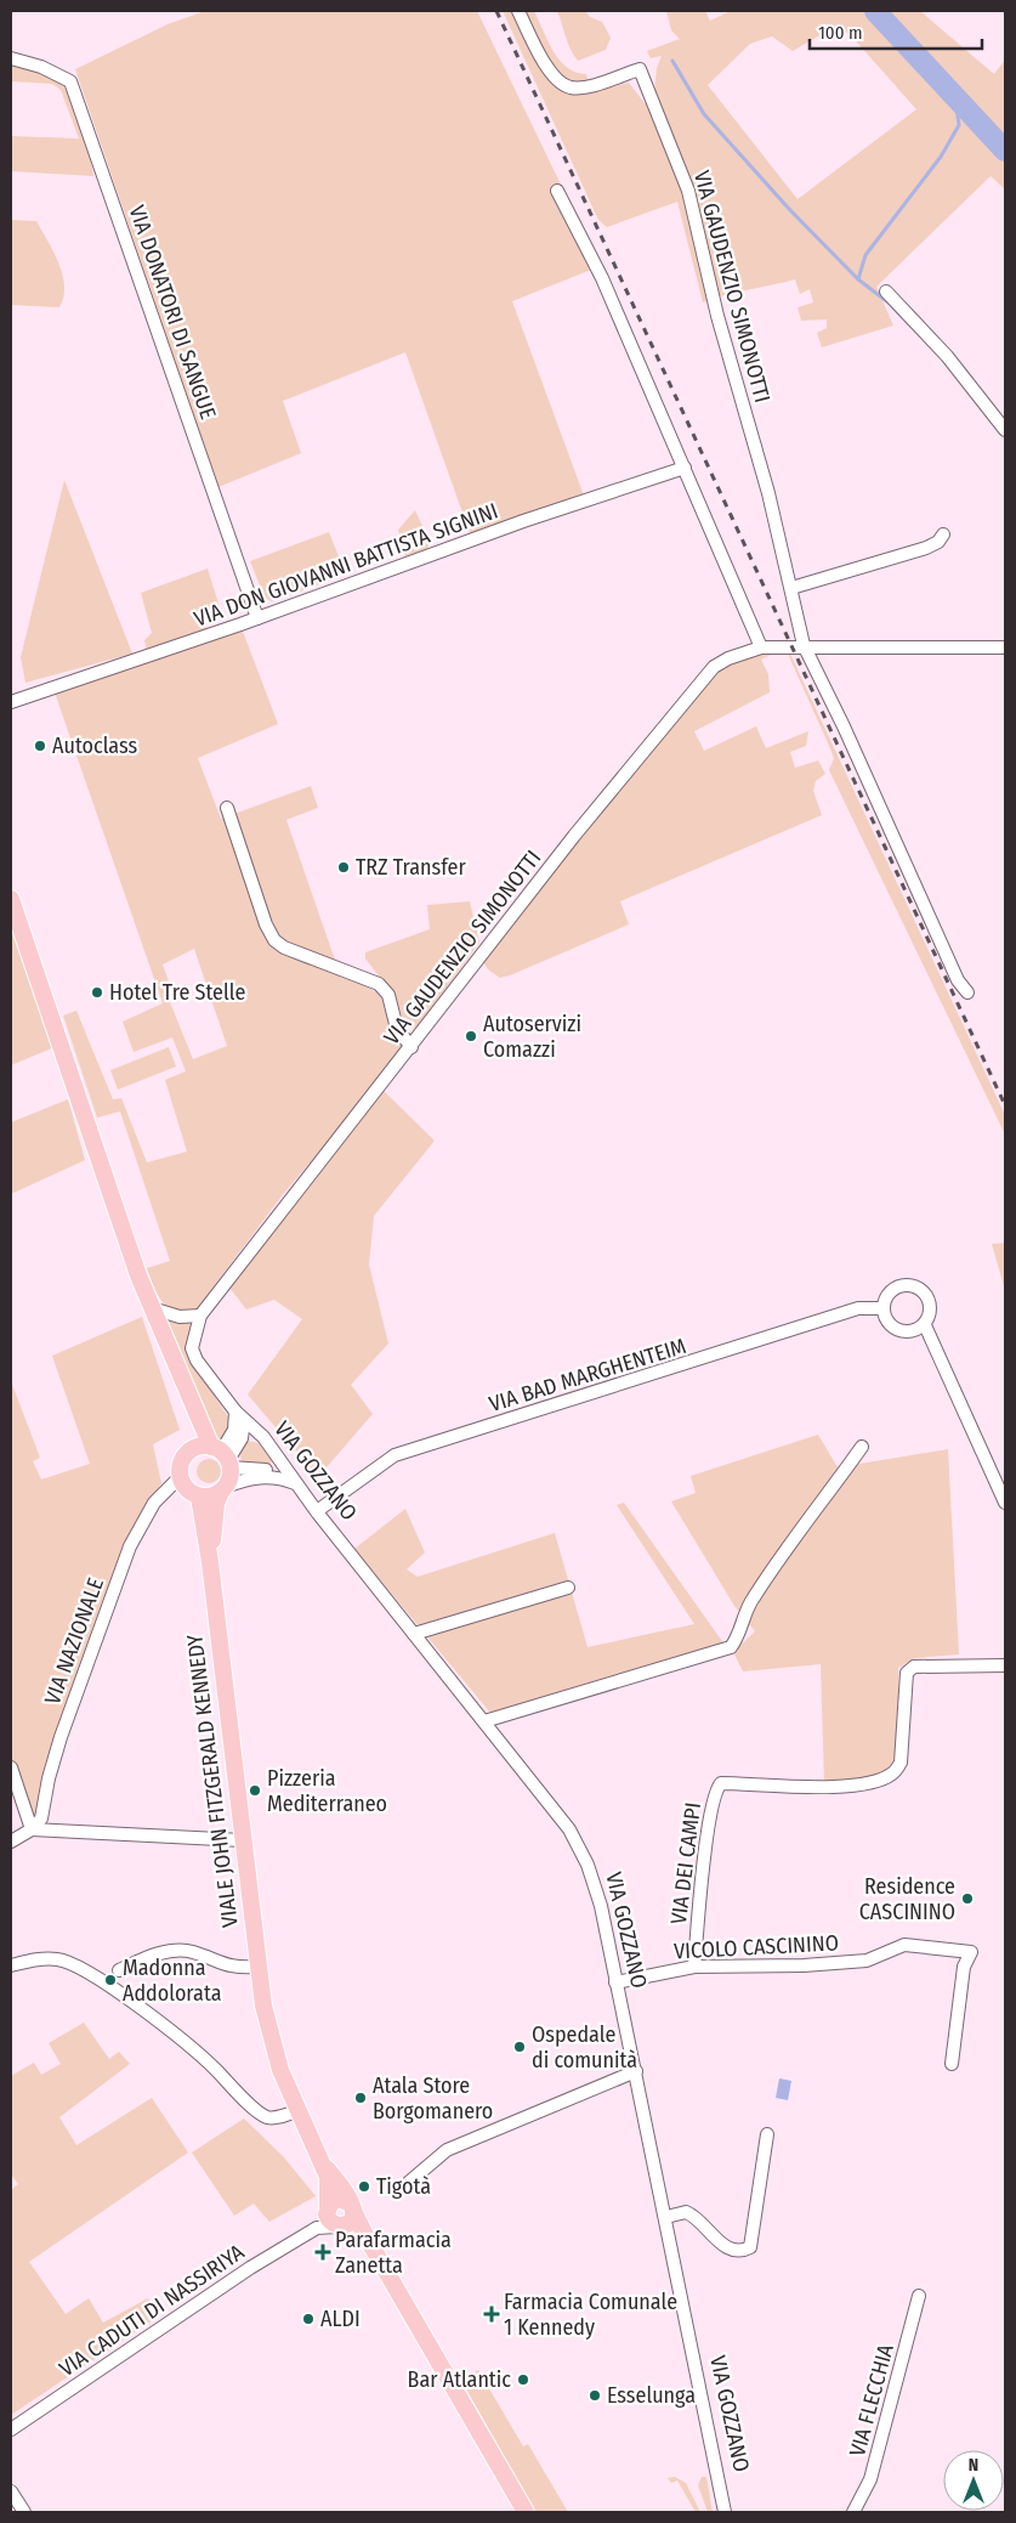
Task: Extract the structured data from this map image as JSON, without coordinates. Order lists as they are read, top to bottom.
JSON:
{
  "streets": {
    "main road": ["VIALE JOHN FITZGERALD KENNEDY"],
    "street": [
      "VIA GAUDENZIO SIMONOTTI",
      "VIA DONATORI DI SANGUE",
      "VIA DON GIOVANNI BATTISTA SIGNINI",
      "VIA BAD MARGHENTEIM",
      "VIA GOZZANO",
      "VIA NAZIONALE",
      "VIA DEI CAMPI",
      "VICOLO CASCININO",
      "VIA CADUTI DI NASSIRIYA",
      "VIA FLECCHIA"
    ]
  },
  "crossings": [
    ["VIA GAUDENZIO SIMONOTTI", "VIA GOZZANO"],
    ["VIA DONATORI DI SANGUE", "VIA DON GIOVANNI BATTISTA SIGNINI"],
    ["VIA BAD MARGHENTEIM", "VIA GOZZANO"],
    ["VIA GOZZANO", "VICOLO CASCININO"],
    ["VIA NAZIONALE", "VIALE JOHN FITZGERALD KENNEDY"],
    ["VIALE JOHN FITZGERALD KENNEDY", "VIA CADUTI DI NASSIRIYA"],
    ["VIA DEI CAMPI", "VICOLO CASCININO"]
  ],
  "places": {
    "other": [
      "Autoclass",
      "TRZ Transfer",
      "Hotel Tre Stelle",
      "Autoservizi Comazzi",
      "Pizzeria Mediterraneo",
      "Residence CASCININO",
      "Madonna Addolorata",
      "Ospedale di comunità",
      "Atala Store Borgomanero",
      "Tigotà",
      "ALDI",
      "Bar Atlantic",
      "Esselunga"
    ],
    "health": ["Parafarmacia Zanetta", "Farmacia Comunale 1 Kennedy"]
  },
  "scale_bar": "100 m",
  "north": "top"
}
